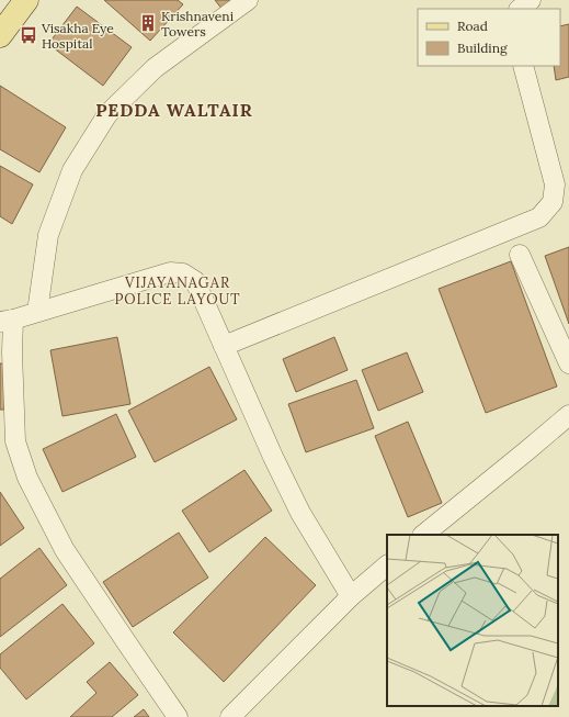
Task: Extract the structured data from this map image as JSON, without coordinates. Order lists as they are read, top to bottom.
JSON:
{
  "districts": ["PEDDA WALTAIR", "VIJAYANAGAR POLICE LAYOUT"],
  "places": {
    "building": ["Krishnaveni Towers"],
    "bus stop": ["Visakha Eye Hospital"]
  },
  "legend": ["Road", "Building"]
}
